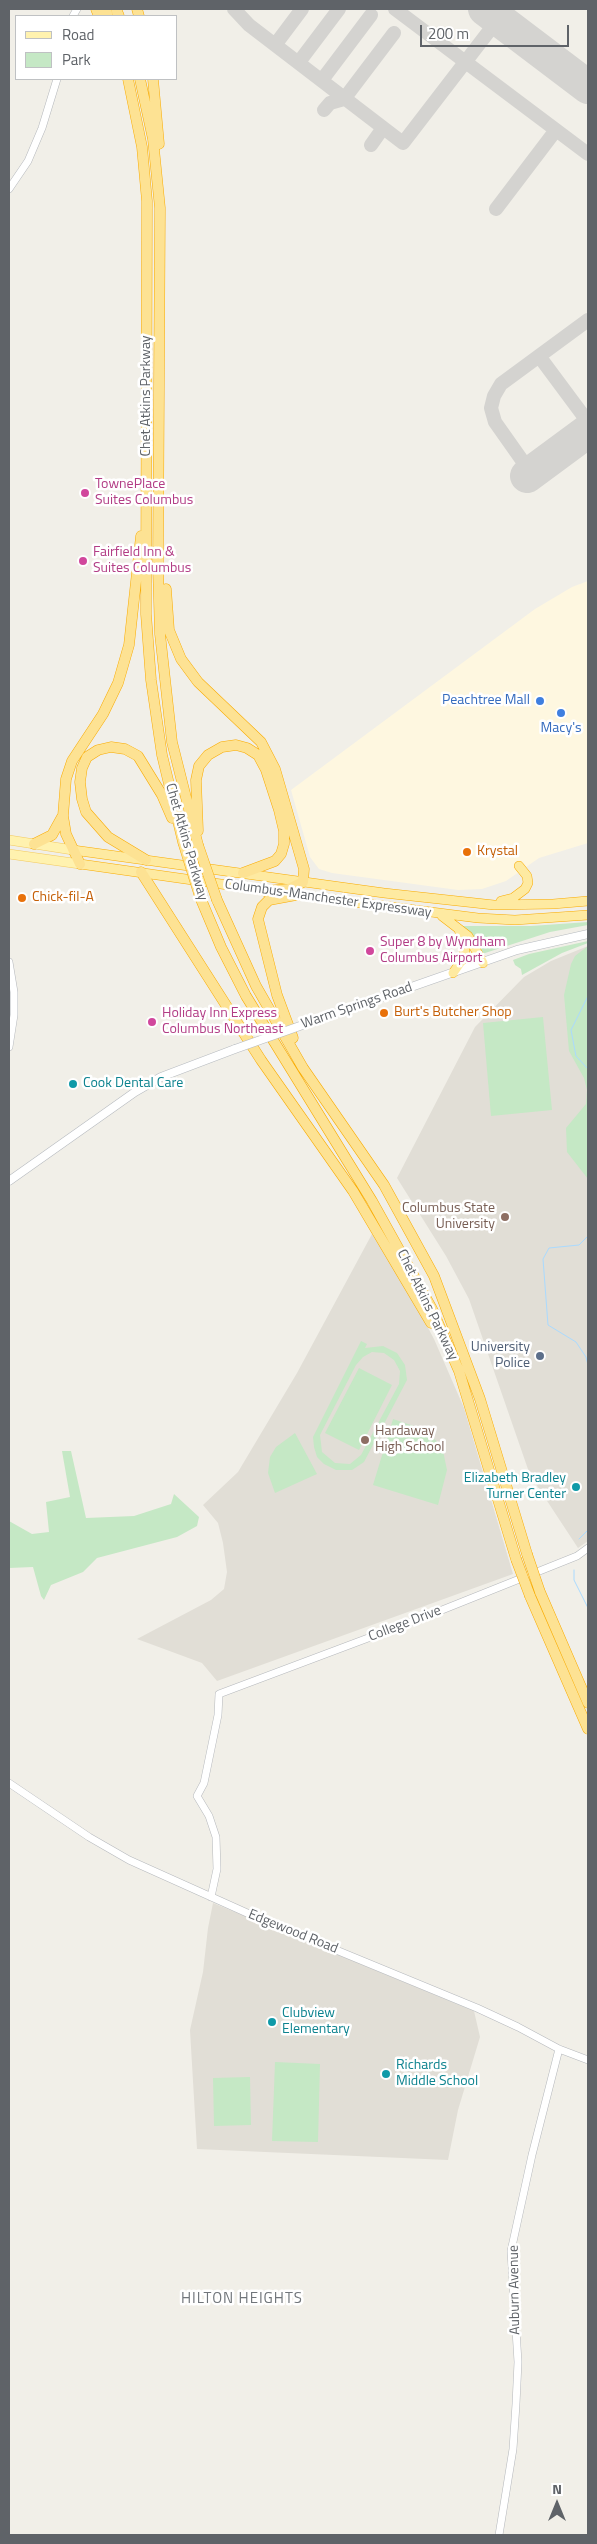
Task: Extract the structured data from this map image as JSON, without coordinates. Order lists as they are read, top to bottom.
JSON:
{
  "streets": {
    "highway": ["Chet Atkins Parkway", "Columbus-Manchester Expressway"],
    "main road": ["Warm Springs Road"],
    "street": ["College Drive", "Edgewood Road", "Auburn Avenue"]
  },
  "crossings": [
    ["College Drive", "Edgewood Road"],
    ["Edgewood Road", "Auburn Avenue"]
  ],
  "districts": ["HILTON HEIGHTS"],
  "places": [
    "TownePlace Suites Columbus",
    "Fairfield Inn & Suites Columbus",
    "Peachtree Mall",
    "Macy's",
    "Krystal",
    "Chick-fil-A",
    "Super 8 by Wyndham Columbus Airport",
    "Burt's Butcher Shop",
    "Holiday Inn Express Columbus Northeast",
    "Cook Dental Care",
    "Columbus State University",
    "University Police",
    "Hardaway High School",
    "Elizabeth Bradley Turner Center",
    "Clubview Elementary",
    "Richards Middle School"
  ],
  "legend": ["Road", "Park"],
  "scale_bar": "200 m",
  "north": "top"
}
